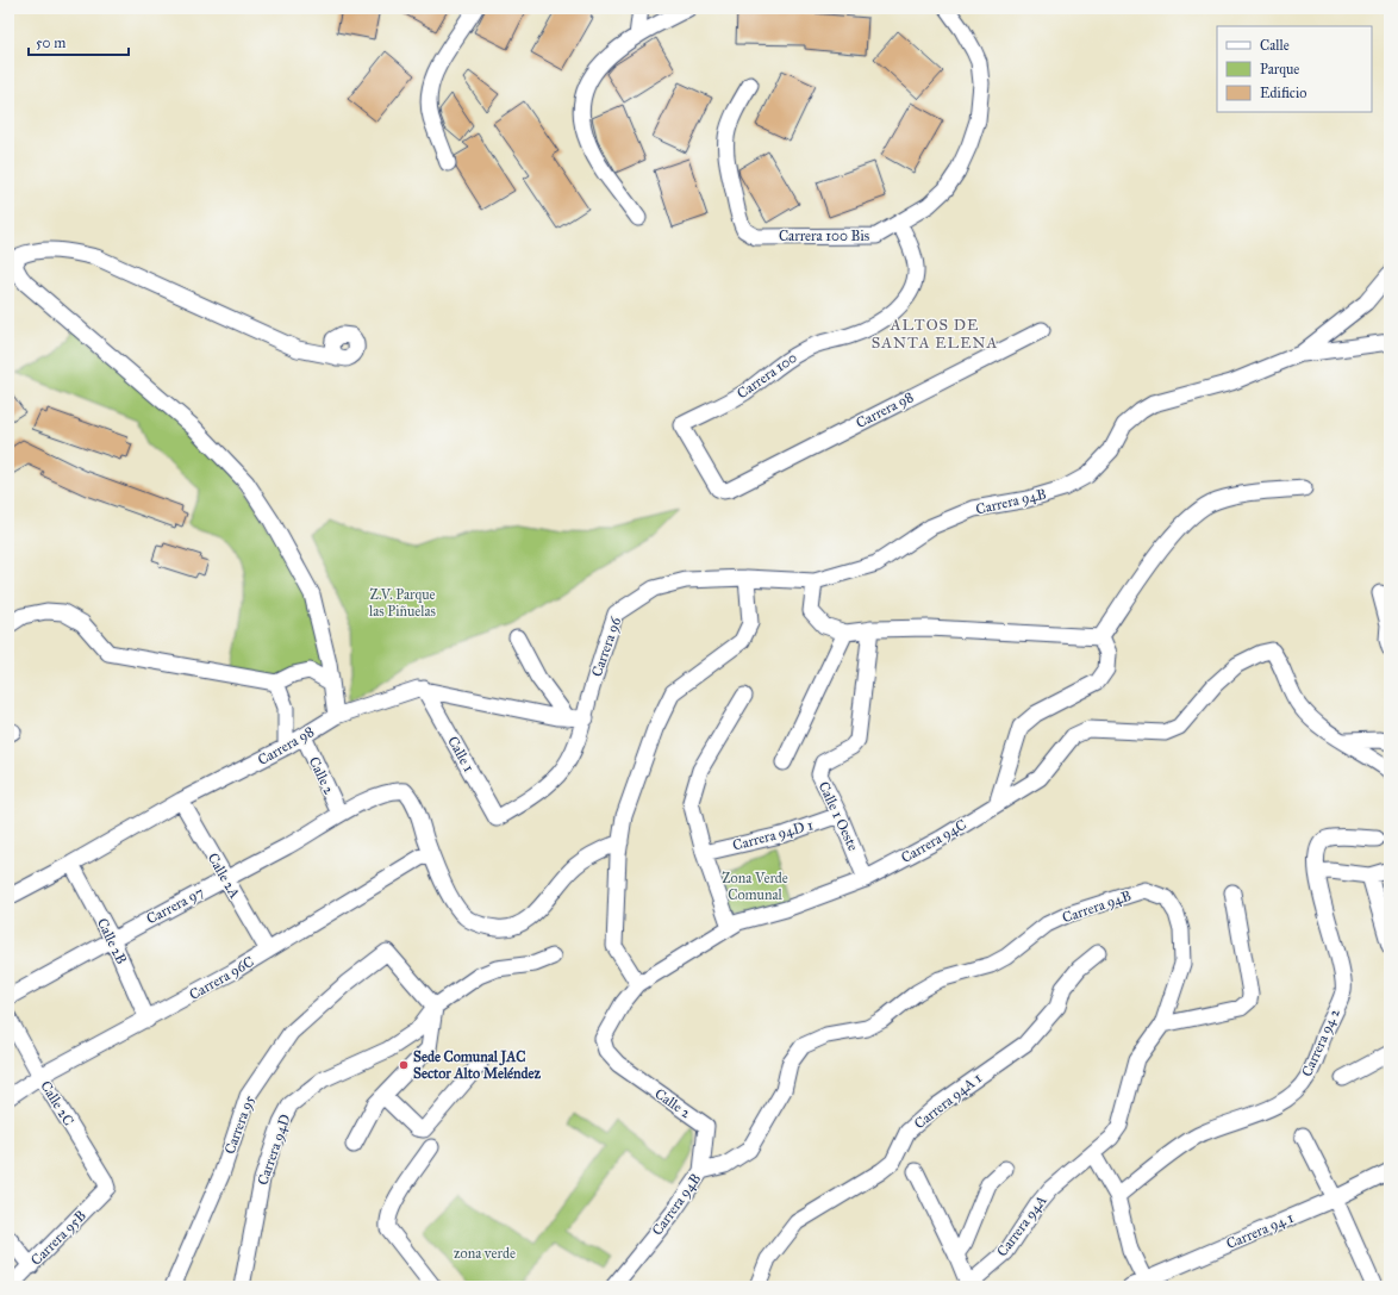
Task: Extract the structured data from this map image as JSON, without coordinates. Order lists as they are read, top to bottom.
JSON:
{
  "streets": {
    "street": [
      "Carrera 100 Bis",
      "Carrera 100",
      "Carrera 98",
      "Carrera 94B",
      "Carrera 96",
      "Calle 1",
      "Calle 2",
      "Calle 1 Oeste",
      "Carrera 94D 1",
      "Carrera 94C",
      "Calle 2A",
      "Carrera 97",
      "Calle 2B",
      "Carrera 96C",
      "Carrera 94 2",
      "Carrera 94A 1",
      "Calle 2C",
      "Carrera 95",
      "Carrera 94D",
      "Carrera 94A",
      "Carrera 94 1",
      "Carrera 95B"
    ]
  },
  "crossings": [
    ["Carrera 100 Bis", "Carrera 100"],
    ["Carrera 100", "Carrera 98"],
    ["Carrera 98", "Carrera 96"],
    ["Carrera 98", "Calle 1"],
    ["Carrera 98", "Calle 2"],
    ["Carrera 98", "Calle 2A"],
    ["Carrera 98", "Calle 2B"],
    ["Carrera 94B", "Carrera 96"],
    ["Carrera 94B", "Calle 2"],
    ["Carrera 94B", "Carrera 94A"],
    ["Carrera 96", "Calle 1"],
    ["Calle 2", "Carrera 94C"],
    ["Calle 2", "Carrera 97"],
    ["Calle 1 Oeste", "Carrera 94D 1"],
    ["Calle 1 Oeste", "Carrera 94C"],
    ["Calle 2A", "Carrera 97"],
    ["Calle 2A", "Carrera 96C"],
    ["Carrera 97", "Calle 2B"],
    ["Carrera 97", "Carrera 96C"],
    ["Calle 2B", "Carrera 96C"],
    ["Carrera 96C", "Calle 2C"],
    ["Calle 2C", "Carrera 95B"],
    ["Carrera 95", "Carrera 94D"]
  ],
  "districts": ["ALTOS DE SANTA ELENA"],
  "parks": ["Z.V. Parque las Piñuelas", "Zona Verde Comunal", "zona verde"],
  "places": ["Sede Comunal JAC Sector Alto Meléndez"],
  "legend": ["Calle", "Parque", "Edificio"],
  "scale_bar": "50 m"
}
